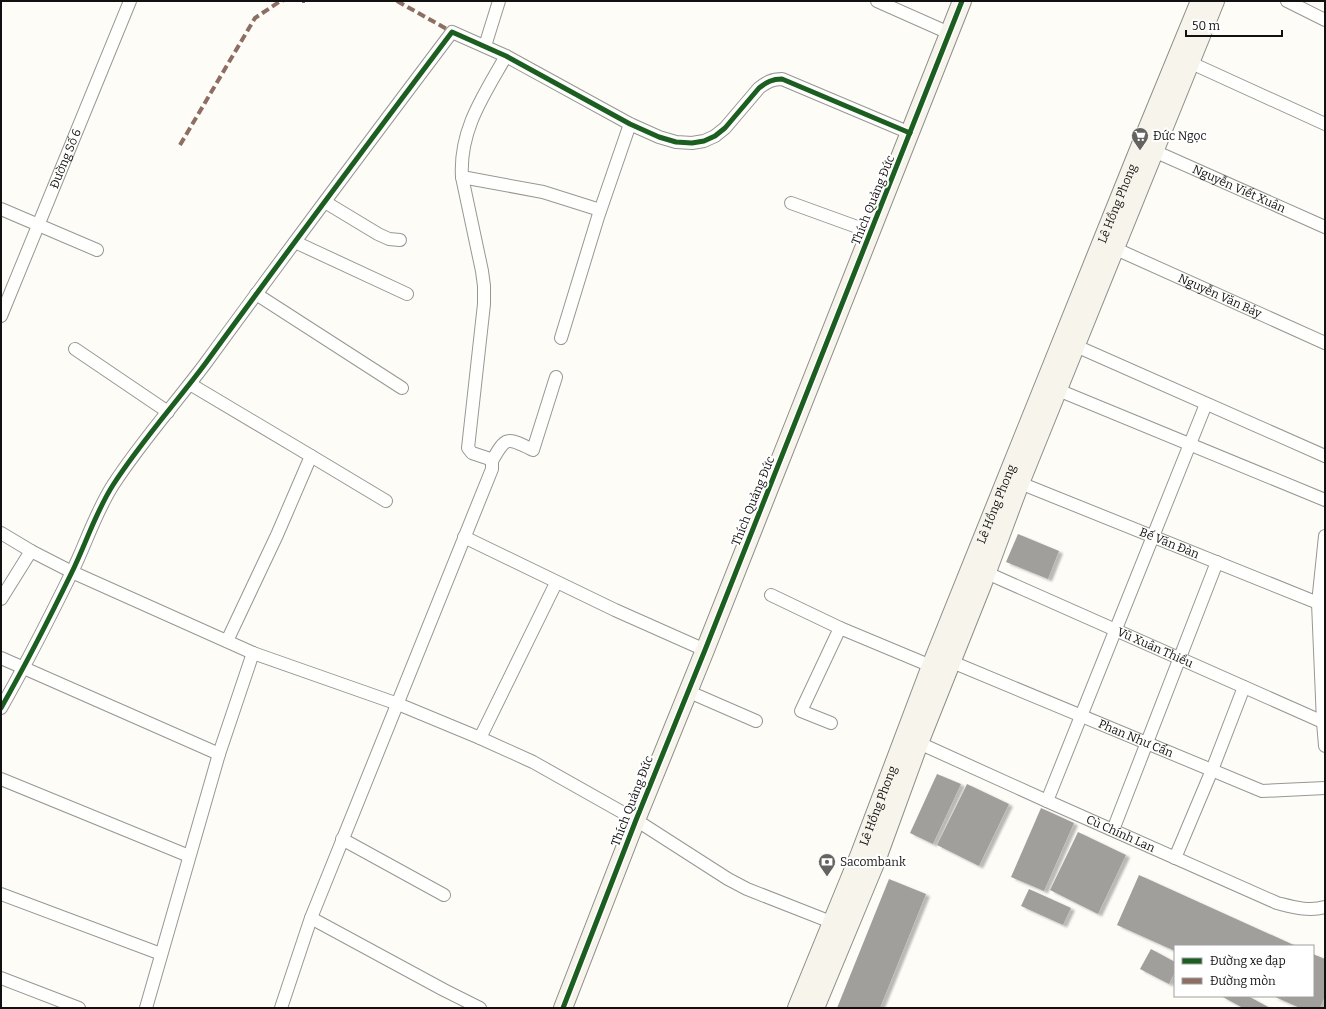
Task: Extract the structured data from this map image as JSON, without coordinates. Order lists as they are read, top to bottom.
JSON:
{
  "streets": {
    "main road": ["Thích Quảng Đức", "Lê Hồng Phong"],
    "street": [
      "Đường Số 6",
      "Nguyễn Viết Xuân",
      "Nguyễn Văn Bảy",
      "Bế Văn Đàn",
      "Vũ Xuân Thiều",
      "Phan Như Cẩn",
      "Cù Chính Lan"
    ]
  },
  "crossings": [
    ["Nguyễn Viết Xuân", "Lê Hồng Phong"],
    ["Lê Hồng Phong", "Nguyễn Văn Bảy"],
    ["Lê Hồng Phong", "Bế Văn Đàn"],
    ["Lê Hồng Phong", "Vũ Xuân Thiều"],
    ["Lê Hồng Phong", "Phan Như Cẩn"],
    ["Lê Hồng Phong", "Cù Chính Lan"]
  ],
  "places": {
    "supermarket": ["Đức Ngọc"],
    "bank": ["Sacombank"]
  },
  "legend": ["Đường xe đạp", "Đường mòn"],
  "scale_bar": "50 m"
}
